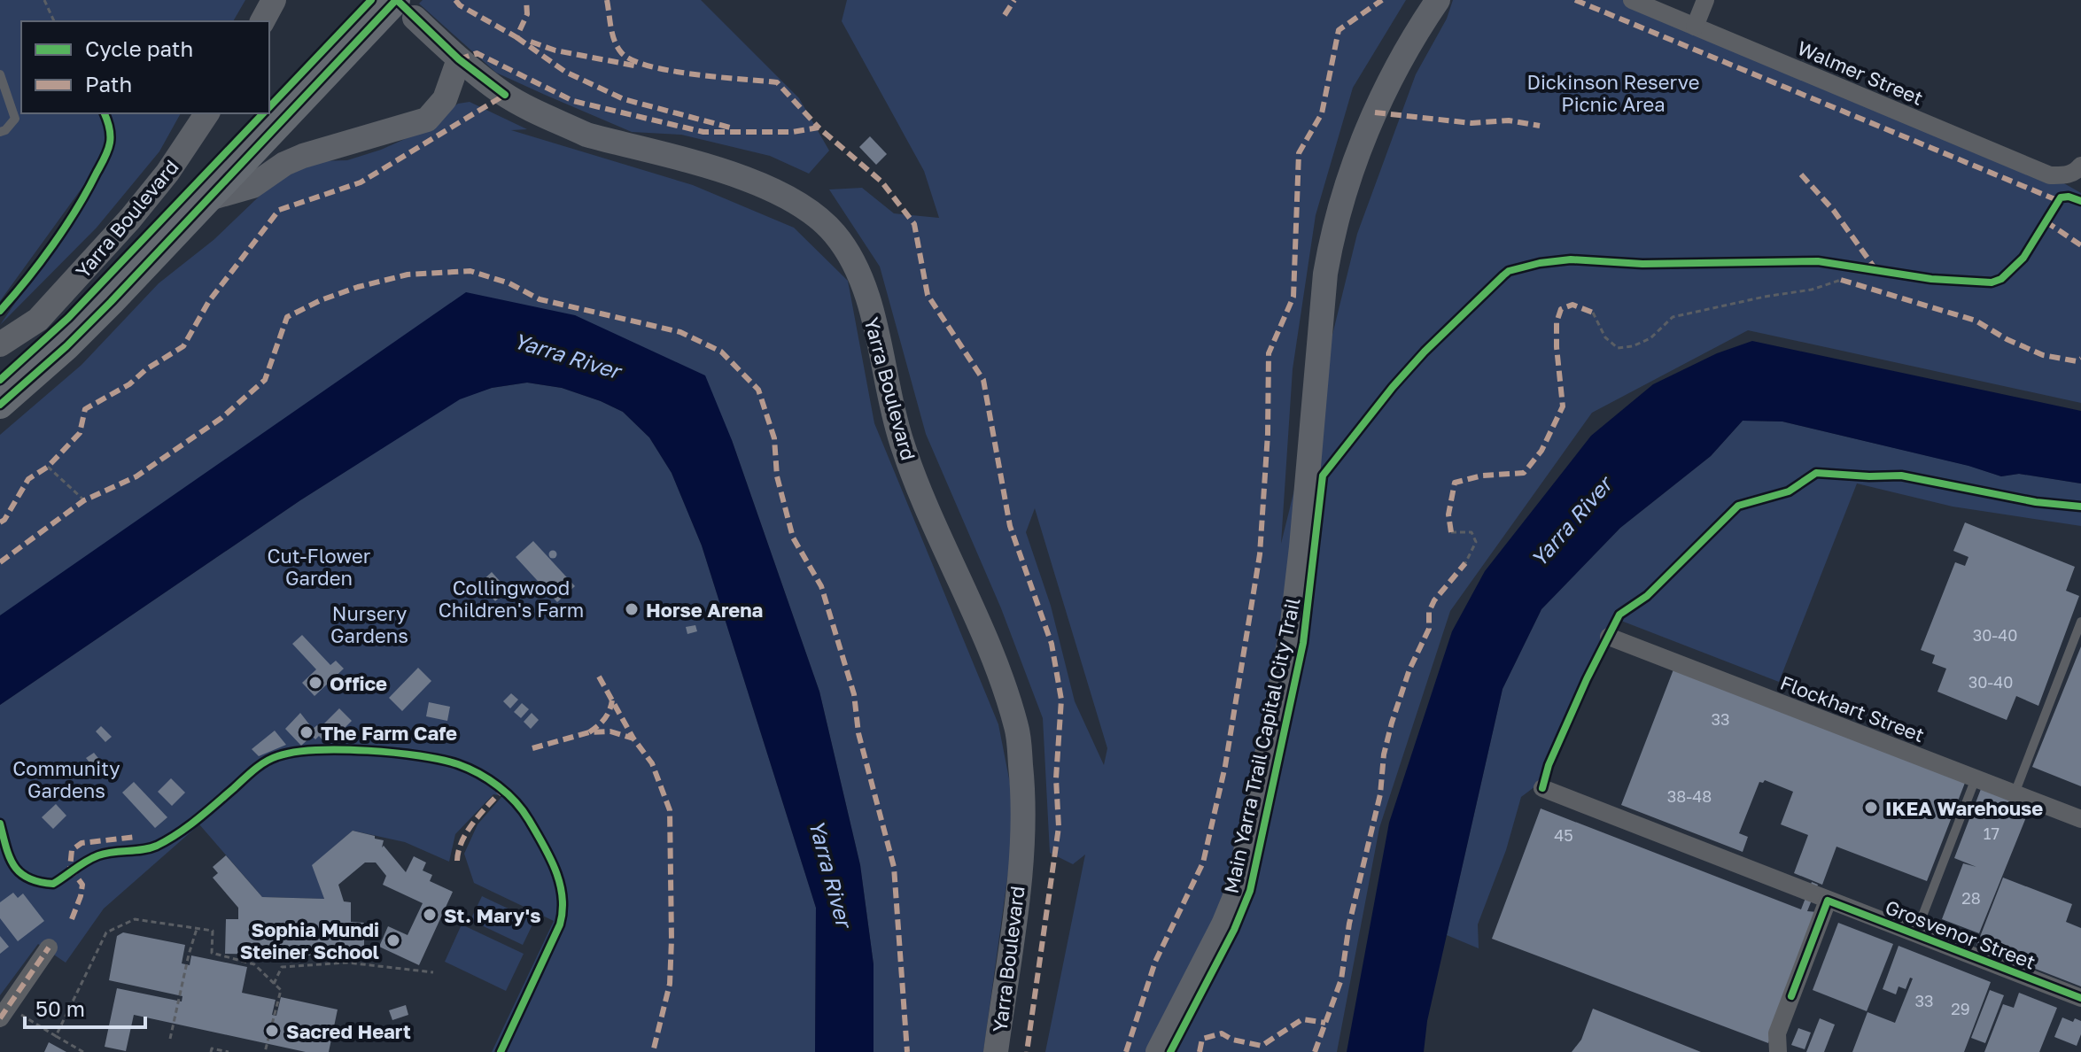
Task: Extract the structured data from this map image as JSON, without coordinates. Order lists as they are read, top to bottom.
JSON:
{
  "streets": {
    "street": [
      "Walmer Street",
      "Yarra Boulevard",
      "Flockhart Street",
      "Grosvenor Street"
    ],
    "cycle path": ["Main Yarra Trail Capital City Trail"]
  },
  "water": ["Yarra River"],
  "parks": [
    "Dickinson Reserve Picnic Area",
    "Cut-Flower Garden",
    "Collingwood Children's Farm",
    "Nursery Gardens",
    "Community Gardens"
  ],
  "places": [
    "Horse Arena",
    "Office",
    "The Farm Cafe",
    "IKEA Warehouse",
    "St. Mary's",
    "Sophia Mundi Steiner School",
    "Sacred Heart"
  ],
  "house_numbers": [
    "30-40",
    "30-40",
    "33",
    "38-48",
    "17",
    "45",
    "28",
    "33",
    "29"
  ],
  "legend": ["Cycle path", "Path"],
  "scale_bar": "50 m"
}
